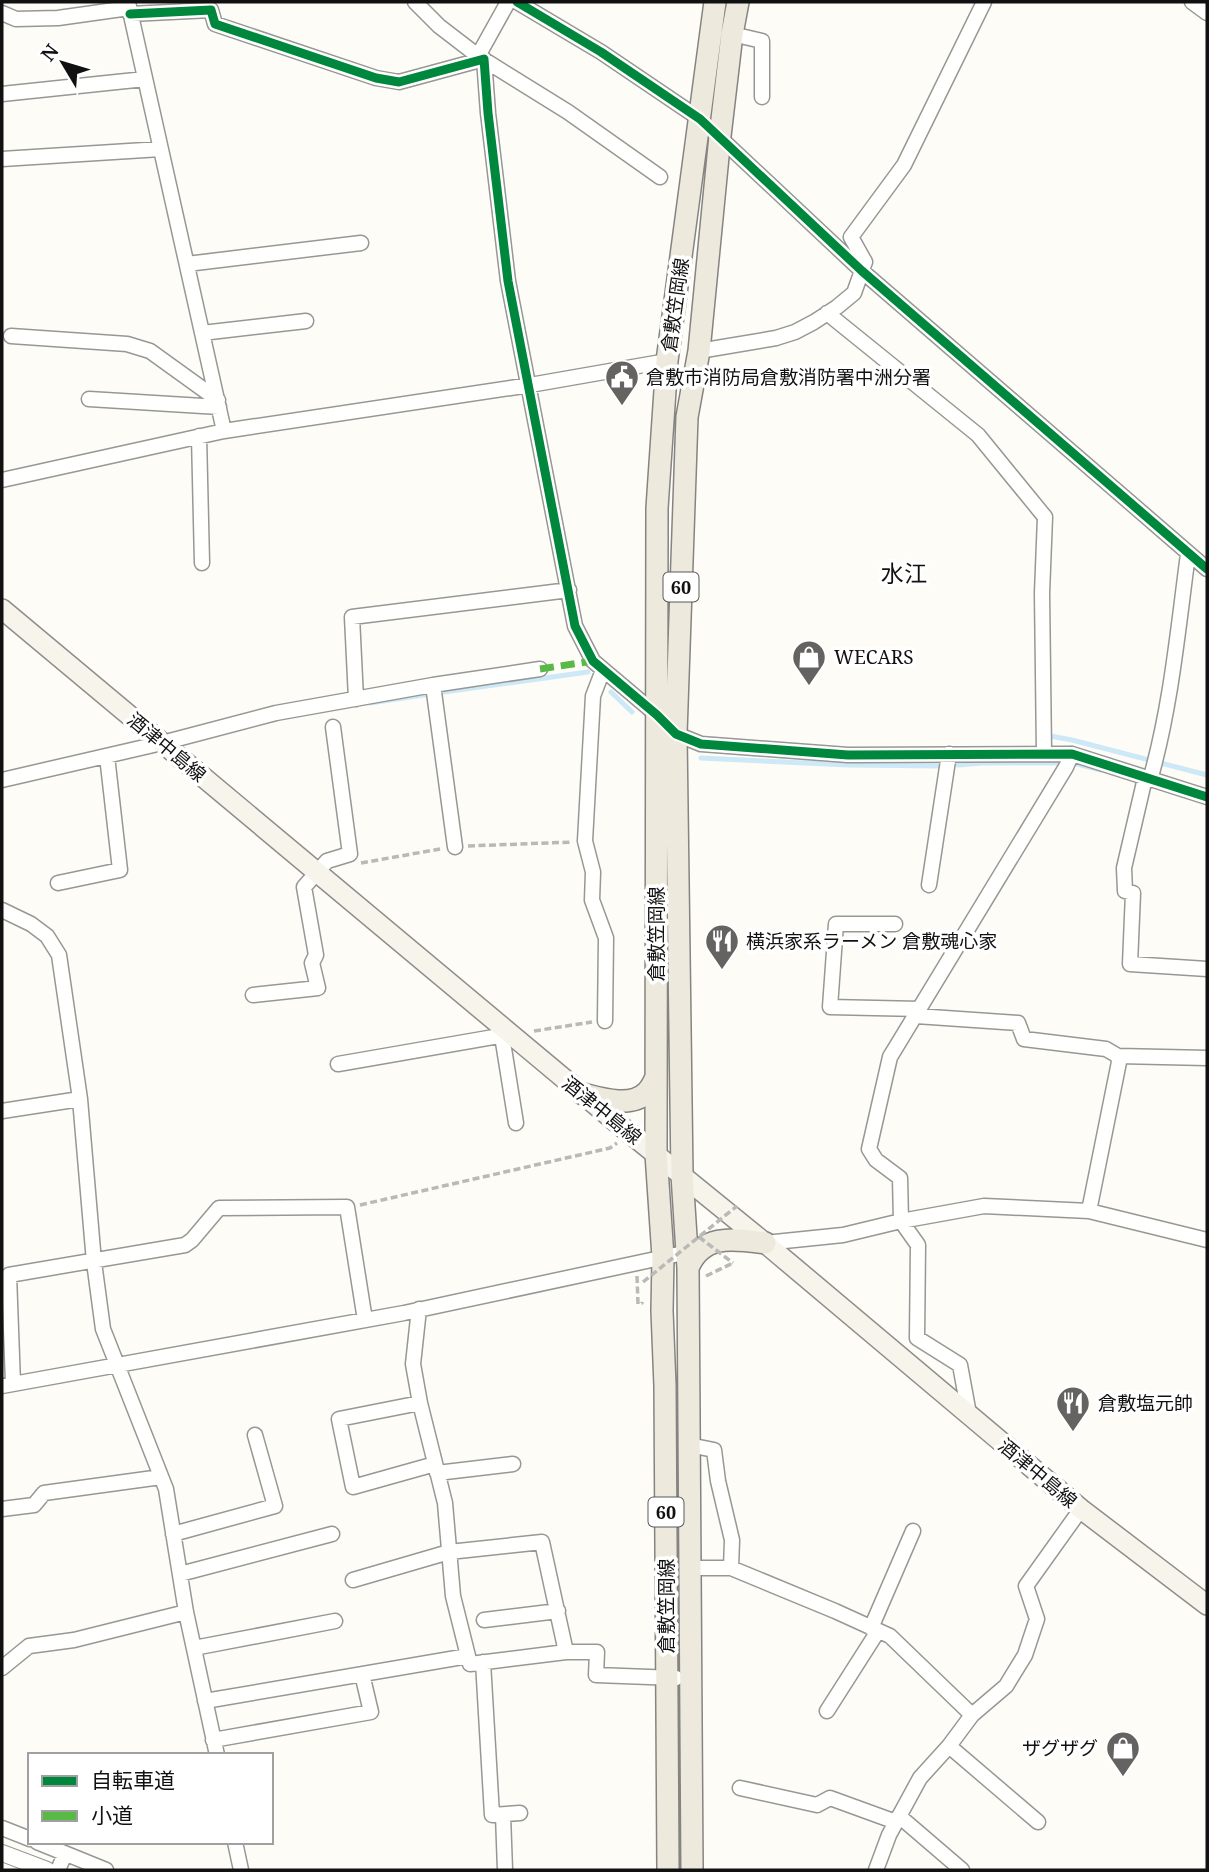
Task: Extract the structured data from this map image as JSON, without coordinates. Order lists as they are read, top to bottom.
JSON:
{
  "streets": {
    "main road": ["倉敷笠岡線", "60", "酒津中島線"]
  },
  "crossings": [
    ["倉敷笠岡線", "酒津中島線"]
  ],
  "districts": ["水江"],
  "places": {
    "public building": ["倉敷市消防局倉敷消防署中洲分署"],
    "shop": ["WECARS", "ザグザグ"],
    "restaurant": ["横浜家系ラーメン 倉敷魂心家", "倉敷塩元帥"]
  },
  "legend": ["自転車道", "小道"],
  "north": "top left"
}
